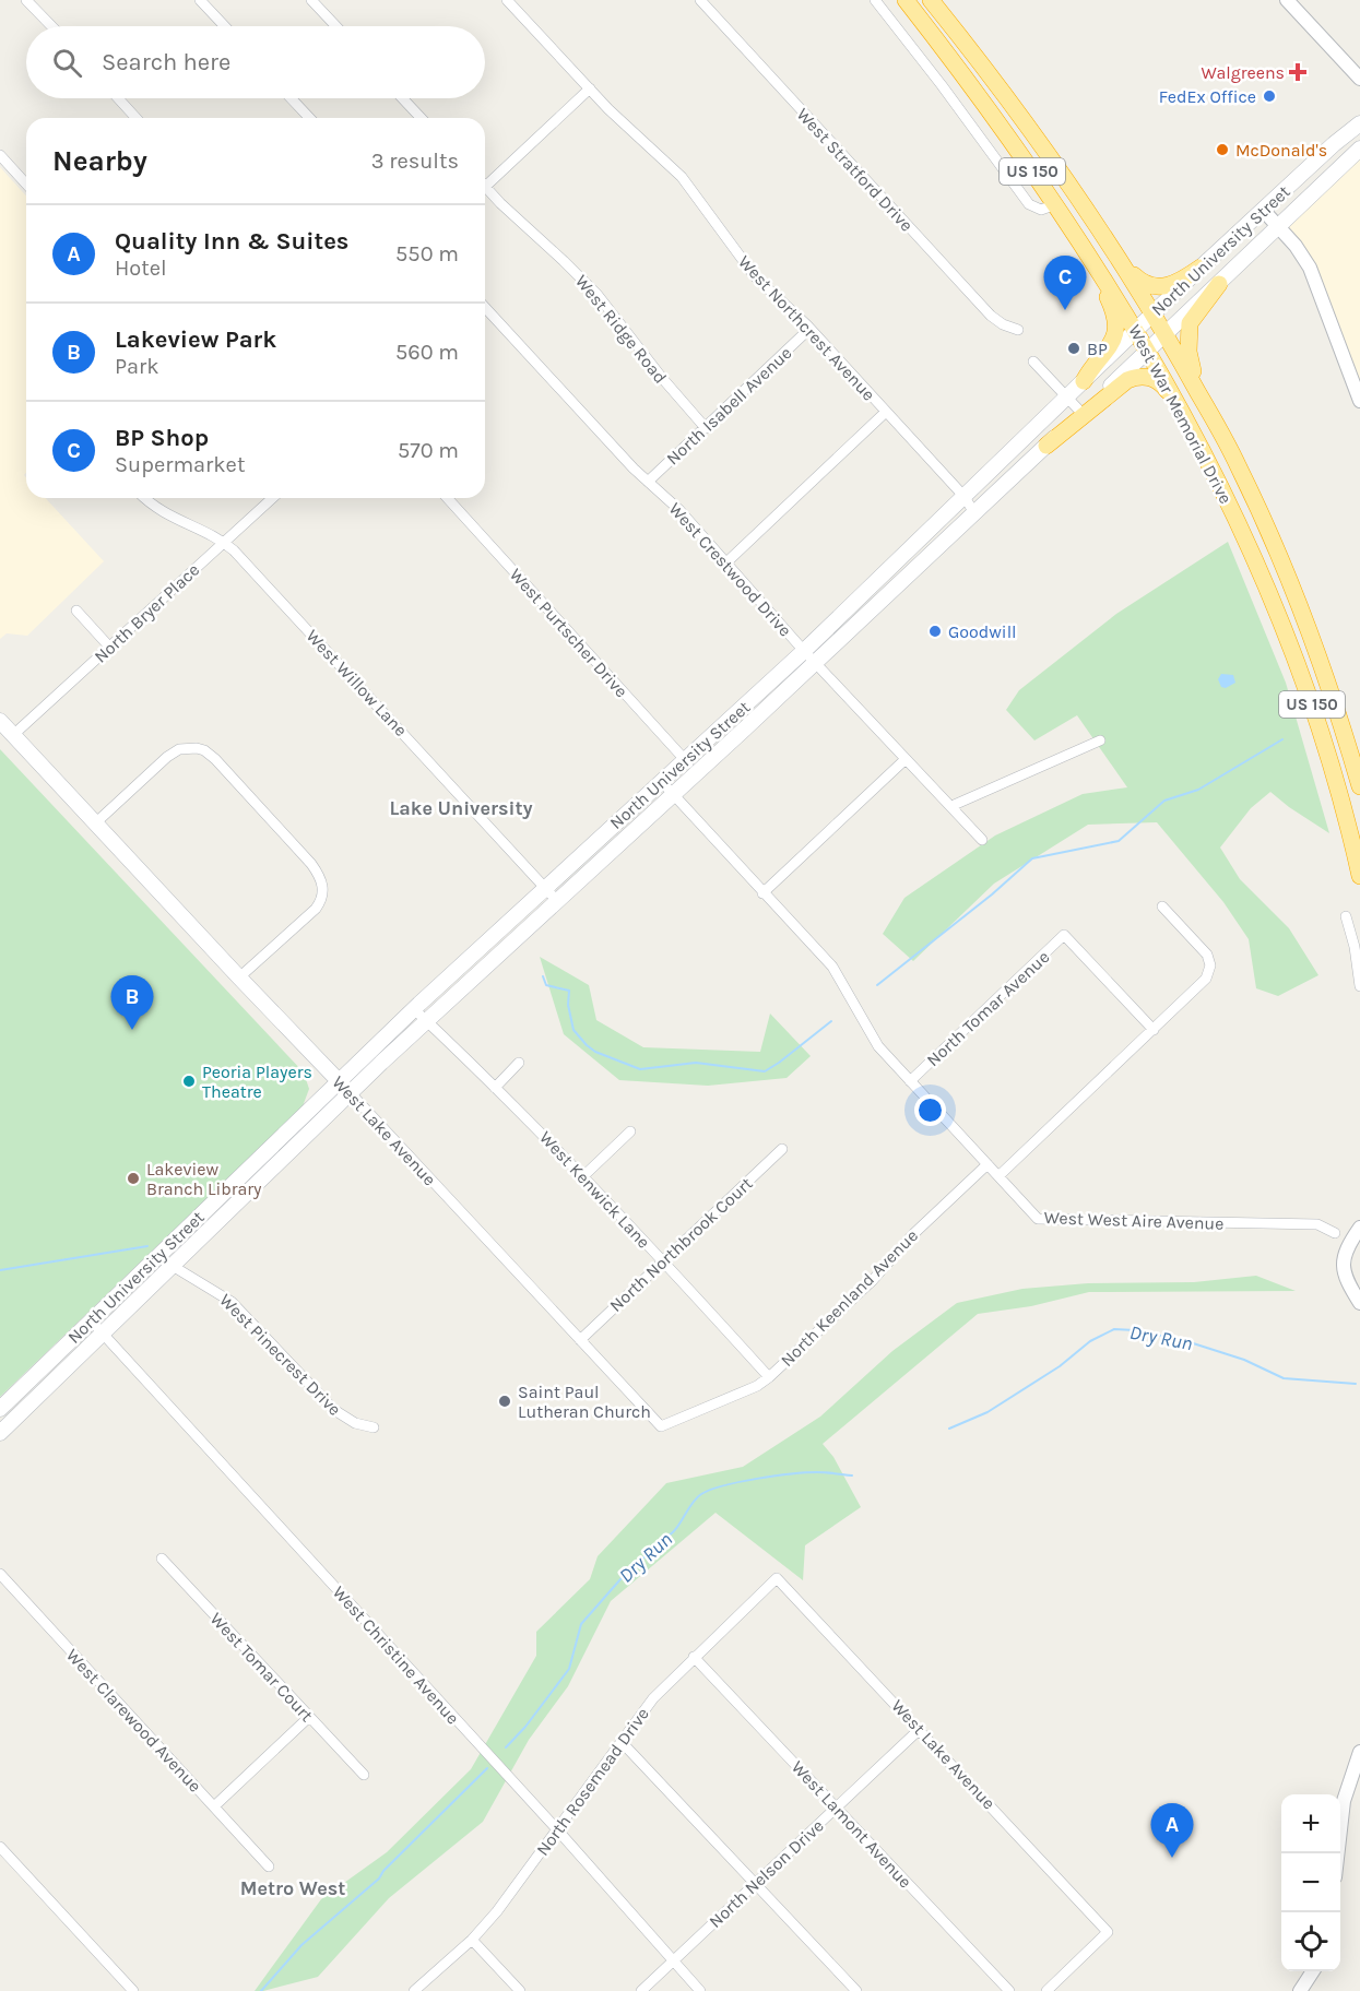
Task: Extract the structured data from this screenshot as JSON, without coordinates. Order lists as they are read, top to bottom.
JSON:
{
  "streets": {
    "highway": ["US 150", "West War Memorial Drive"],
    "main road": ["North University Street", "West Lake Avenue"],
    "street": [
      "West Stratford Drive",
      "West Northcrest Avenue",
      "West Ridge Road",
      "North Isabell Avenue",
      "West Crestwood Drive",
      "North Bryer Place",
      "West Purtscher Drive",
      "West Willow Lane",
      "North Tomar Avenue",
      "West Kenwick Lane",
      "West West Aire Avenue",
      "North Northbrook Court",
      "North Keenland Avenue",
      "West Pinecrest Drive",
      "West Christine Avenue",
      "West Tomar Court",
      "West Clarewood Avenue",
      "North Rosemead Drive",
      "West Lamont Avenue",
      "North Nelson Drive"
    ]
  },
  "crossings": [
    ["North University Street", "West Northcrest Avenue"],
    ["North University Street", "West War Memorial Drive"],
    ["North University Street", "West Crestwood Drive"],
    ["North University Street", "West Purtscher Drive"],
    ["North University Street", "West Willow Lane"],
    ["North University Street", "West Lake Avenue"],
    ["North University Street", "West Kenwick Lane"],
    ["North University Street", "West West Aire Avenue"],
    ["North University Street", "West Pinecrest Drive"],
    ["North University Street", "West Christine Avenue"],
    ["West Northcrest Avenue", "North Isabell Avenue"],
    ["West Ridge Road", "North Isabell Avenue"],
    ["North Isabell Avenue", "West Crestwood Drive"],
    ["North Bryer Place", "West Willow Lane"],
    ["North Bryer Place", "West Lake Avenue"],
    ["North Tomar Avenue", "West West Aire Avenue"],
    ["West Lake Avenue", "North Northbrook Court"],
    ["West Lake Avenue", "North Keenland Avenue"],
    ["West Lake Avenue", "North Rosemead Drive"],
    ["West Lake Avenue", "North Nelson Drive"],
    ["West Kenwick Lane", "North Northbrook Court"],
    ["West Kenwick Lane", "North Keenland Avenue"],
    ["West West Aire Avenue", "North Keenland Avenue"],
    ["West Christine Avenue", "North Rosemead Drive"],
    ["West Christine Avenue", "North Nelson Drive"],
    ["North Rosemead Drive", "West Lamont Avenue"],
    ["West Lamont Avenue", "North Nelson Drive"]
  ],
  "districts": ["Lake University", "Metro West"],
  "water": ["Dry Run"],
  "places": {
    "health": ["Walgreens"],
    "other": [
      "FedEx Office",
      "McDonald's",
      "BP",
      "Goodwill",
      "Peoria Players Theatre",
      "Lakeview Branch Library",
      "Saint Paul Lutheran Church"
    ]
  },
  "page": {
    "search": "Search here",
    "heading": ["Nearby", "3 results"],
    "list": [
      {
        "mark": "A",
        "name": "Quality Inn & Suites",
        "note": "Hotel",
        "value": "550 m"
      },
      {
        "mark": "B",
        "name": "Lakeview Park",
        "note": "Park",
        "value": "560 m"
      },
      {
        "mark": "C",
        "name": "BP Shop",
        "note": "Supermarket",
        "value": "570 m"
      }
    ],
    "pins": ["C", "B", "A"],
    "map_buttons": ["+", "−"]
  }
}
